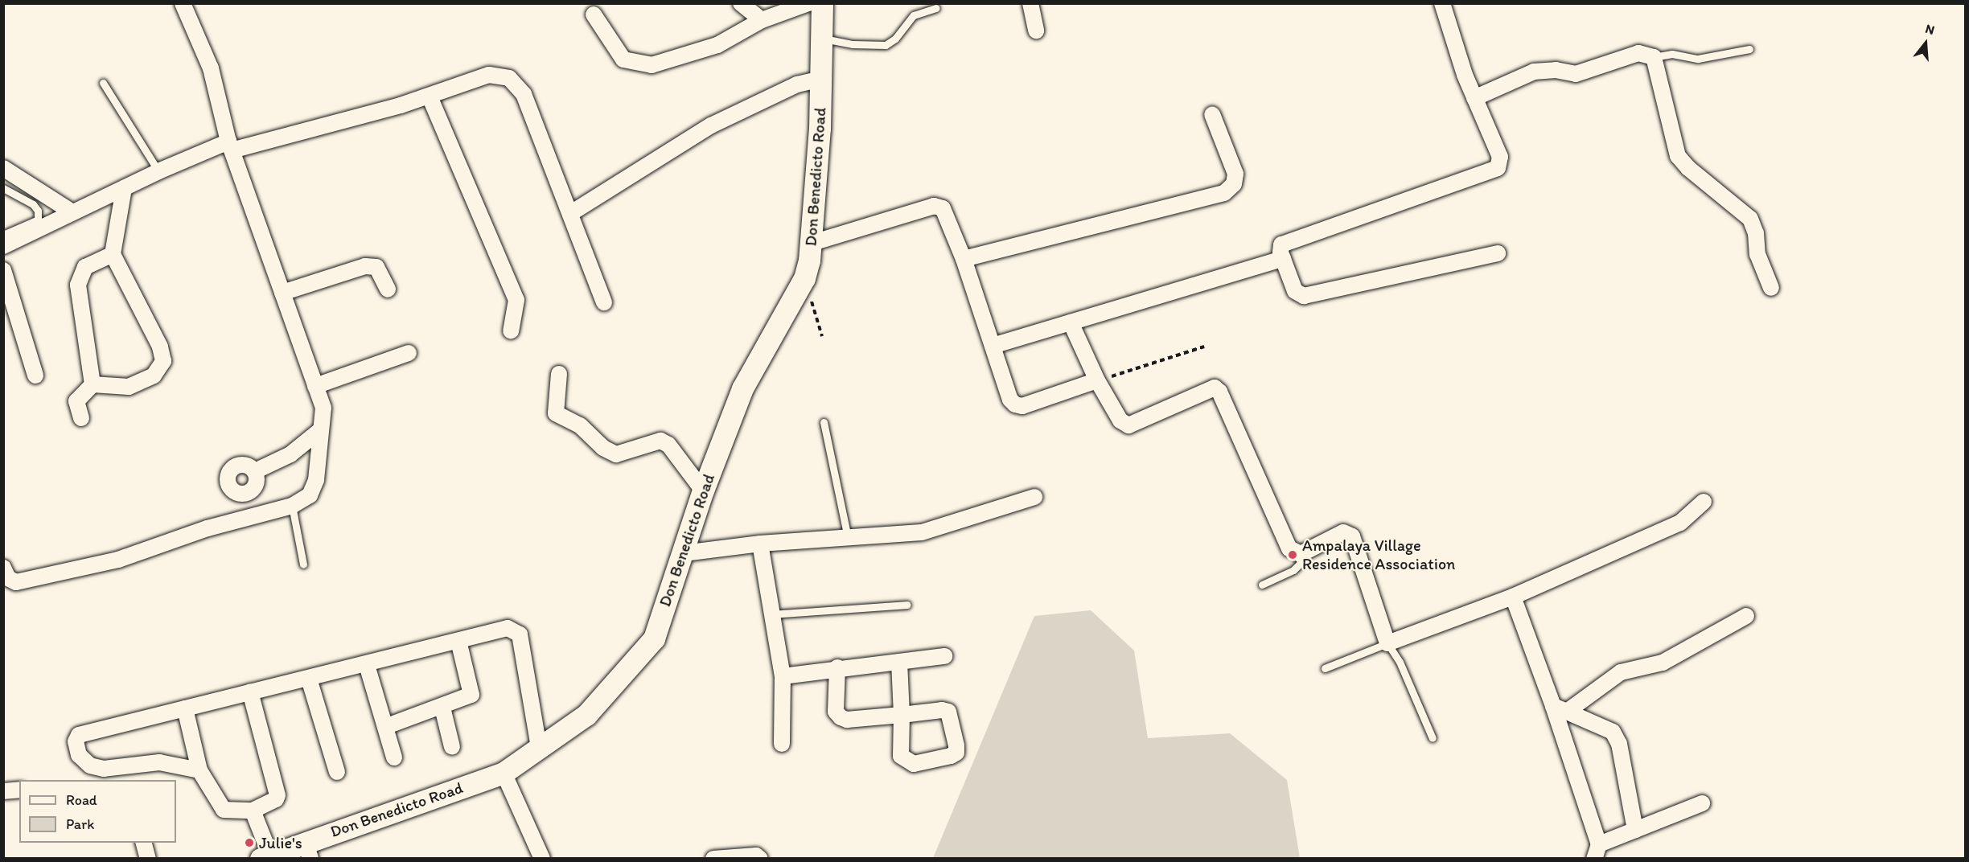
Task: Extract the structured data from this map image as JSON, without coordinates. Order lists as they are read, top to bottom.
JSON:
{
  "streets": {
    "street": ["Don Benedicto Road"]
  },
  "places": ["Ampalaya Village Residence Association", "Julie's"],
  "legend": ["Road", "Park"],
  "north": "top"
}
